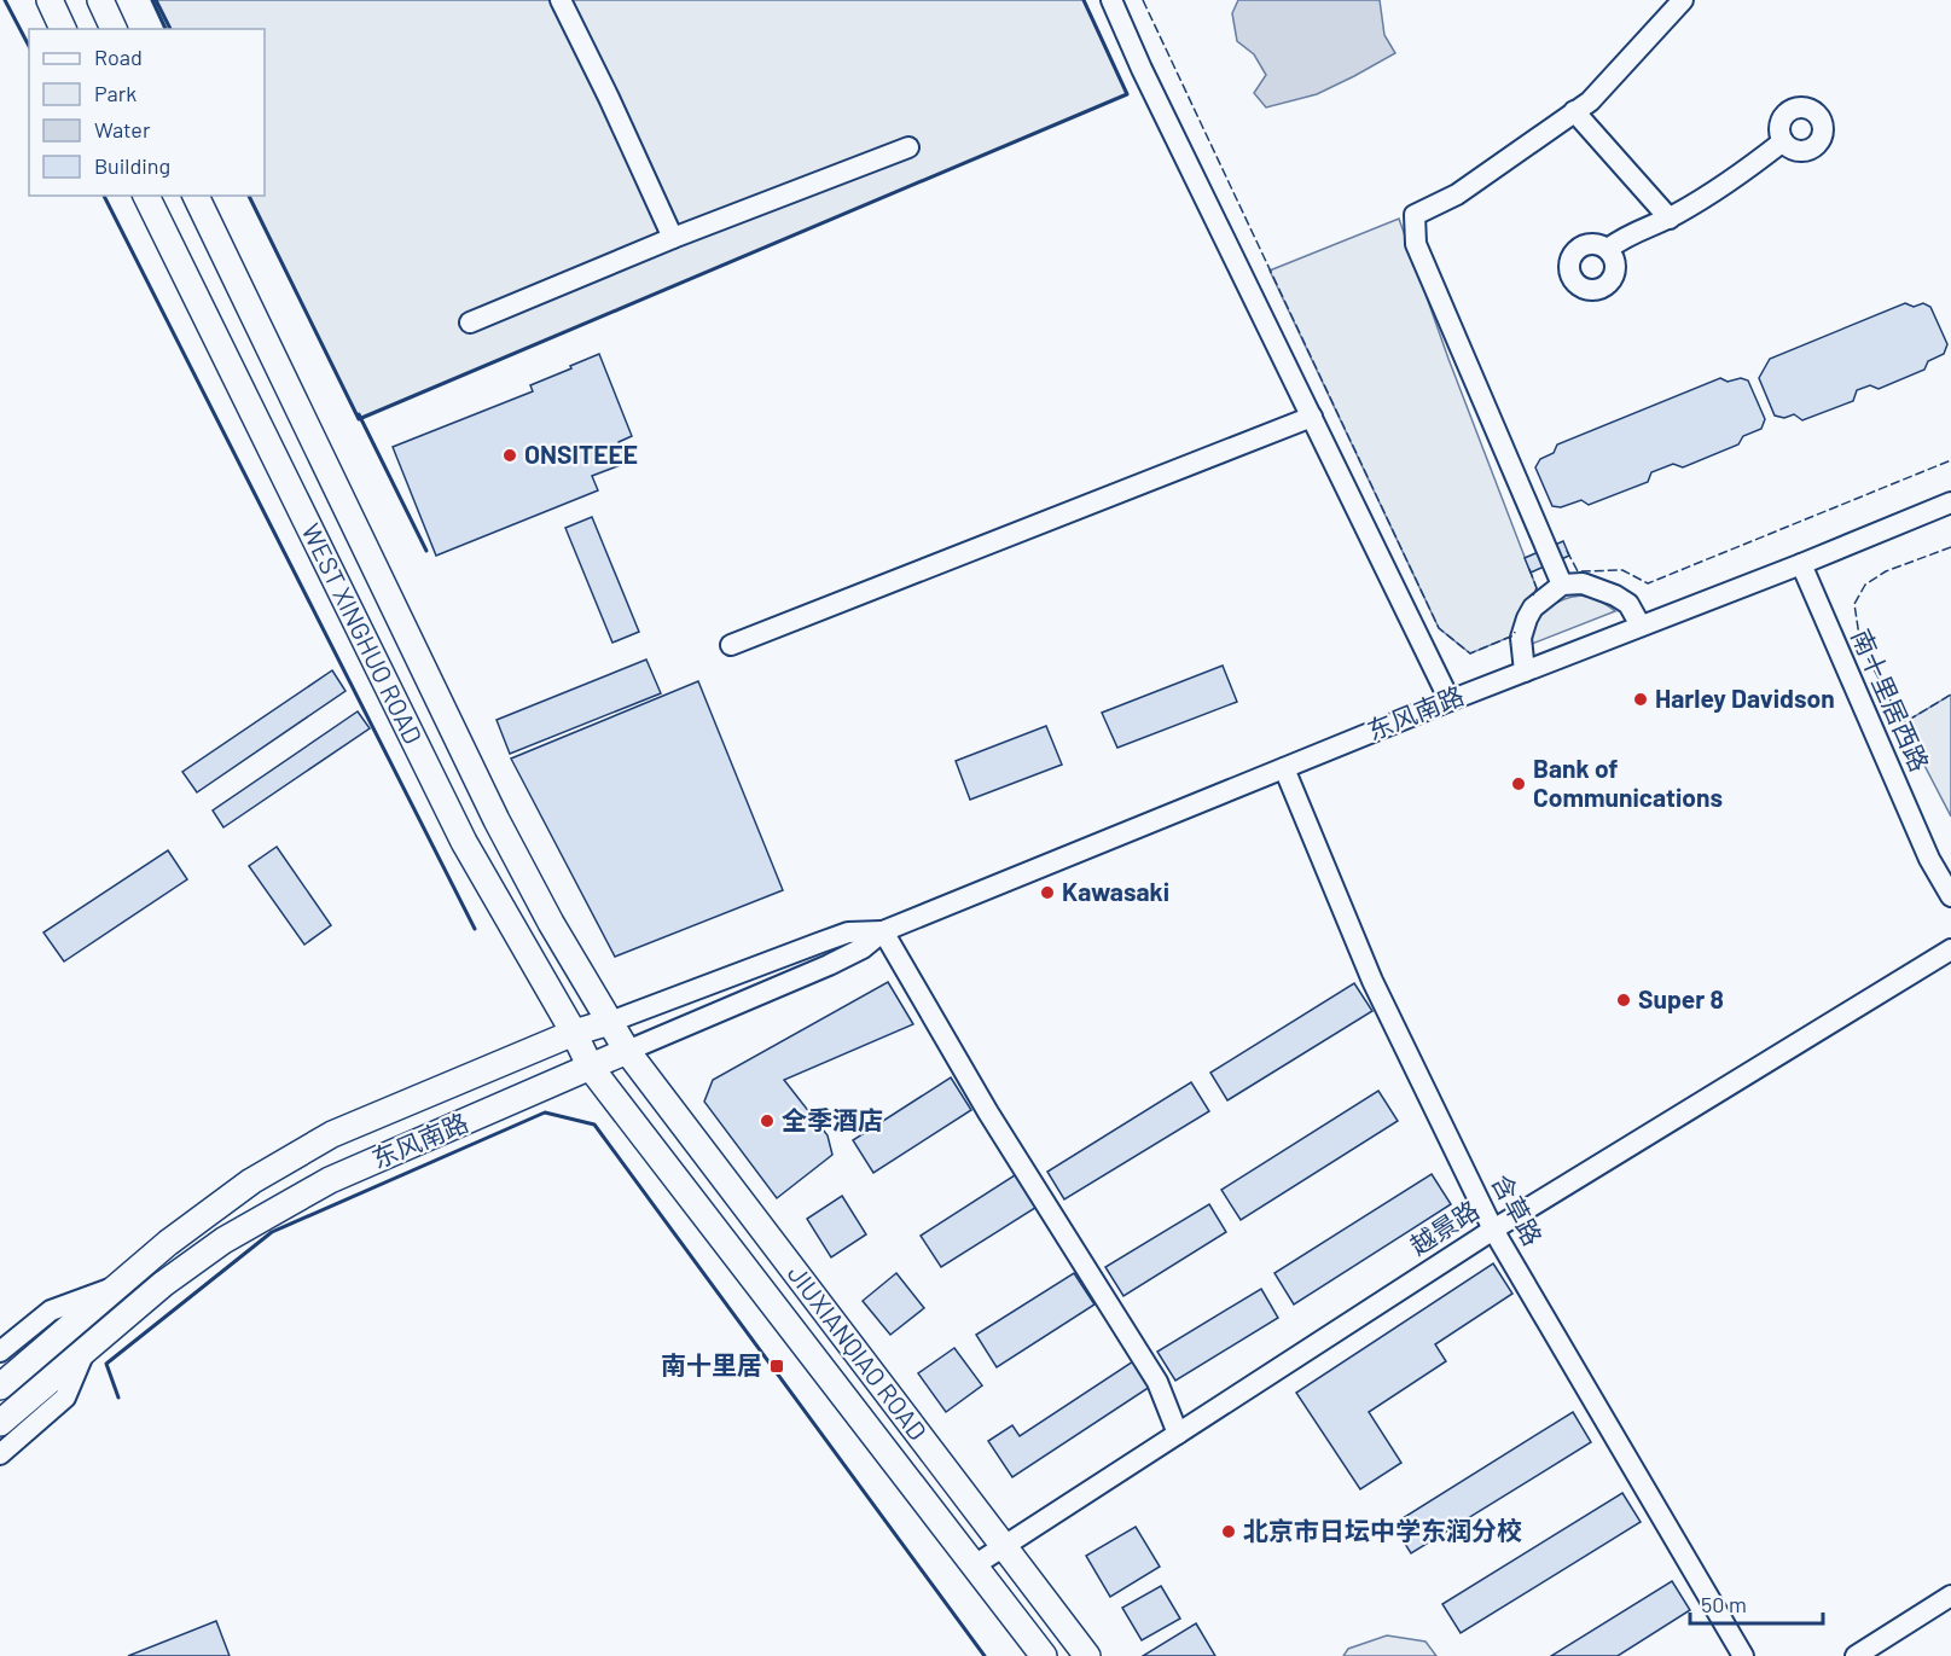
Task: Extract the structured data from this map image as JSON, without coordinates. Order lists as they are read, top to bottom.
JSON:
{
  "streets": {
    "main road": ["WEST XINGHUO ROAD", "东风南路", "JIUXIANQIAO ROAD"],
    "street": ["南十里居西路", "含草路", "越景路"]
  },
  "crossings": [
    ["WEST XINGHUO ROAD", "东风南路"],
    ["WEST XINGHUO ROAD", "JIUXIANQIAO ROAD"],
    ["南十里居西路", "东风南路"],
    ["东风南路", "含草路"],
    ["东风南路", "JIUXIANQIAO ROAD"],
    ["含草路", "越景路"],
    ["越景路", "JIUXIANQIAO ROAD"]
  ],
  "places": {
    "other": [
      "ONSITEEE",
      "Harley Davidson",
      "Bank of Communications",
      "Kawasaki",
      "Super 8",
      "全季酒店",
      "北京市日坛中学东润分校"
    ],
    "transit": ["南十里居"]
  },
  "legend": [
    "Road",
    "Park",
    "Water",
    "Building"
  ],
  "scale_bar": "50 m"
}
